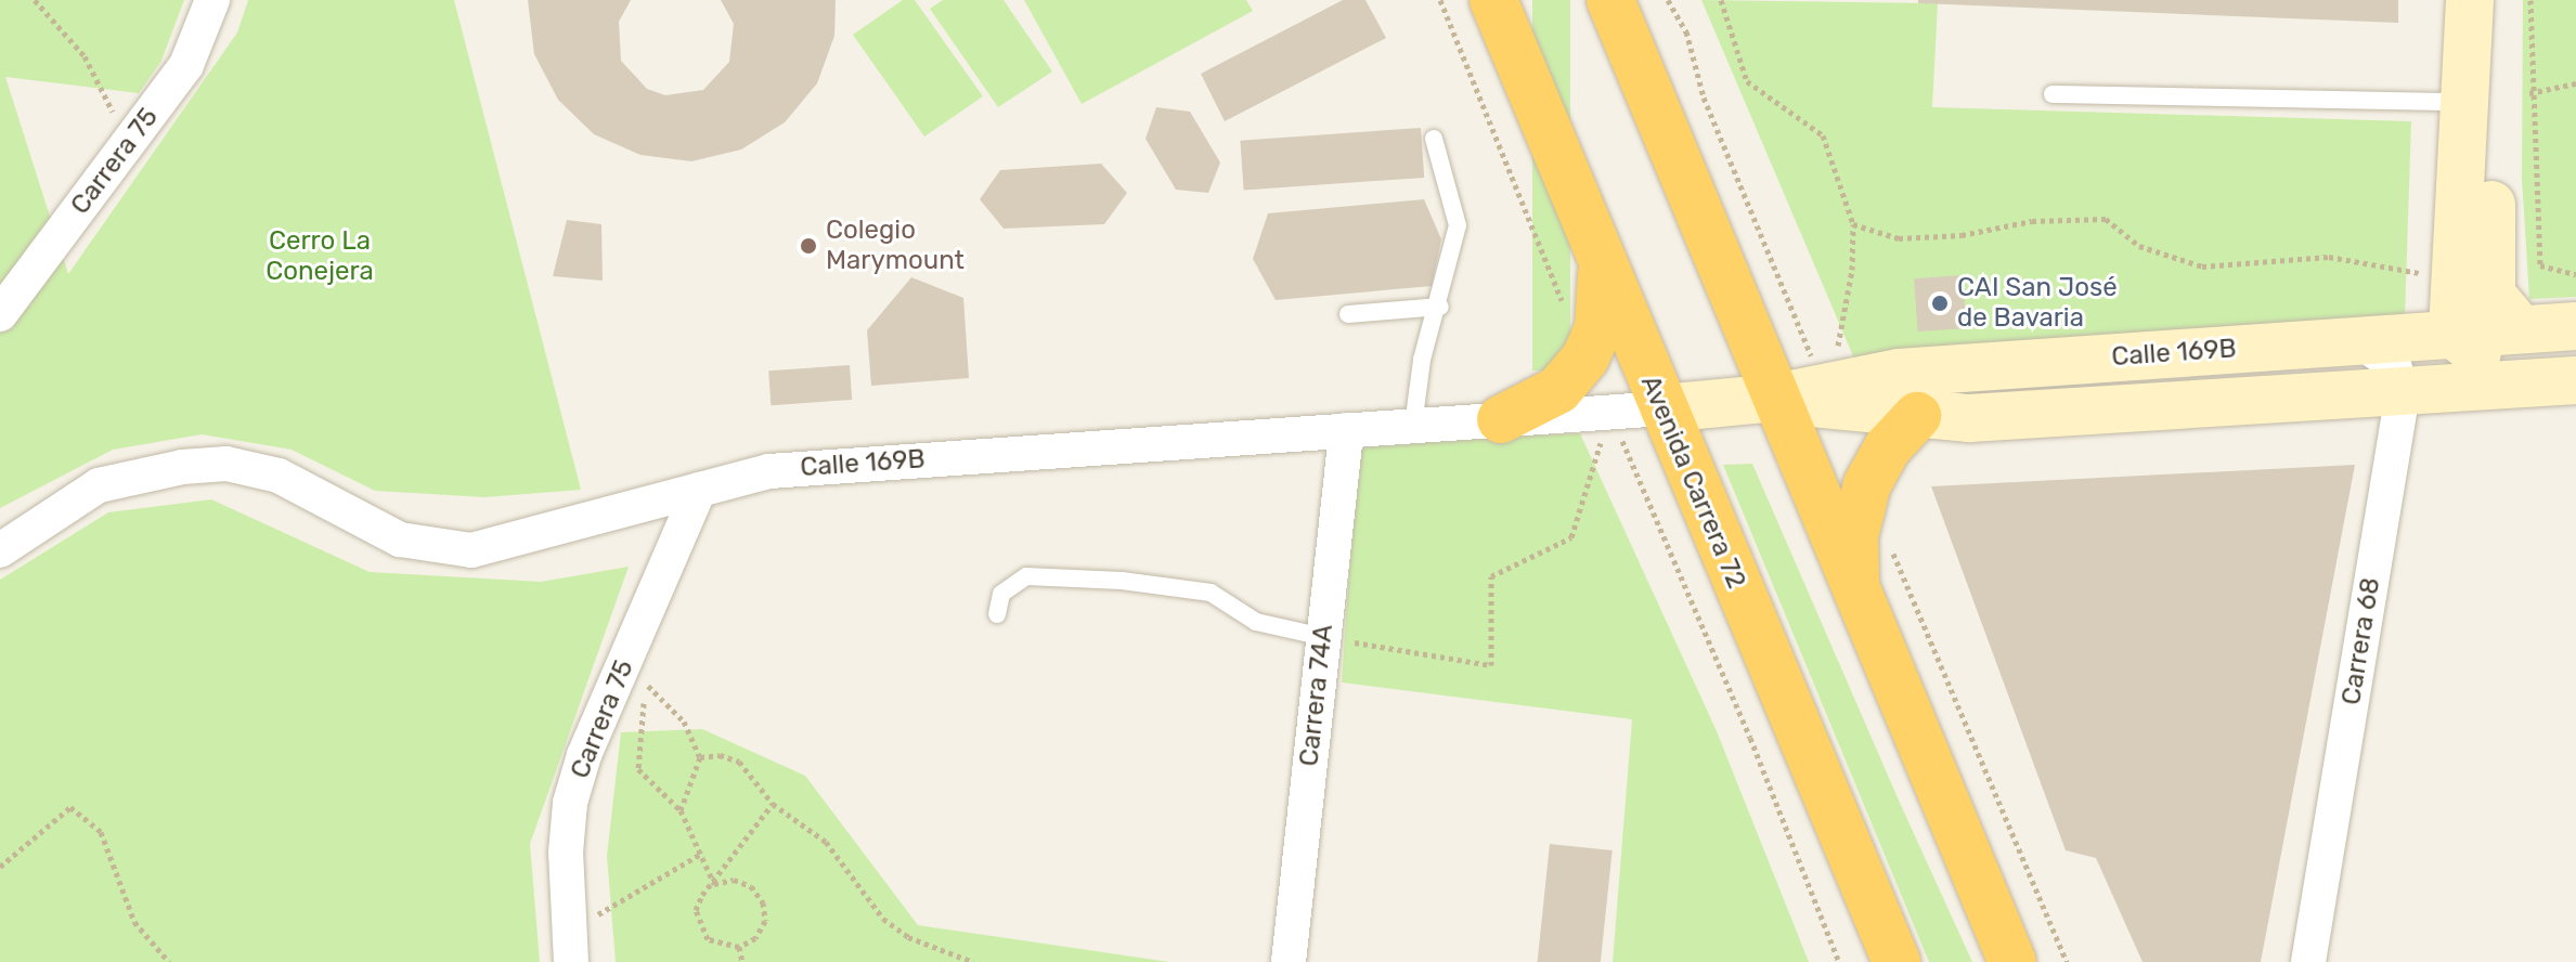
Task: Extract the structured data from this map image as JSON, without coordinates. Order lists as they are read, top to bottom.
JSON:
{
  "streets": {
    "highway": ["Avenida Carrera 72"],
    "main road": ["Calle 169B"],
    "street": ["Carrera 75", "Carrera 68", "Carrera 74A"]
  },
  "crossings": [
    ["Carrera 75", "Calle 169B"],
    ["Calle 169B", "Avenida Carrera 72"],
    ["Calle 169B", "Carrera 68"],
    ["Calle 169B", "Carrera 74A"]
  ],
  "parks": ["Cerro La Conejera"],
  "places": ["Colegio Marymount", "CAI San José de Bavaria"]
}
